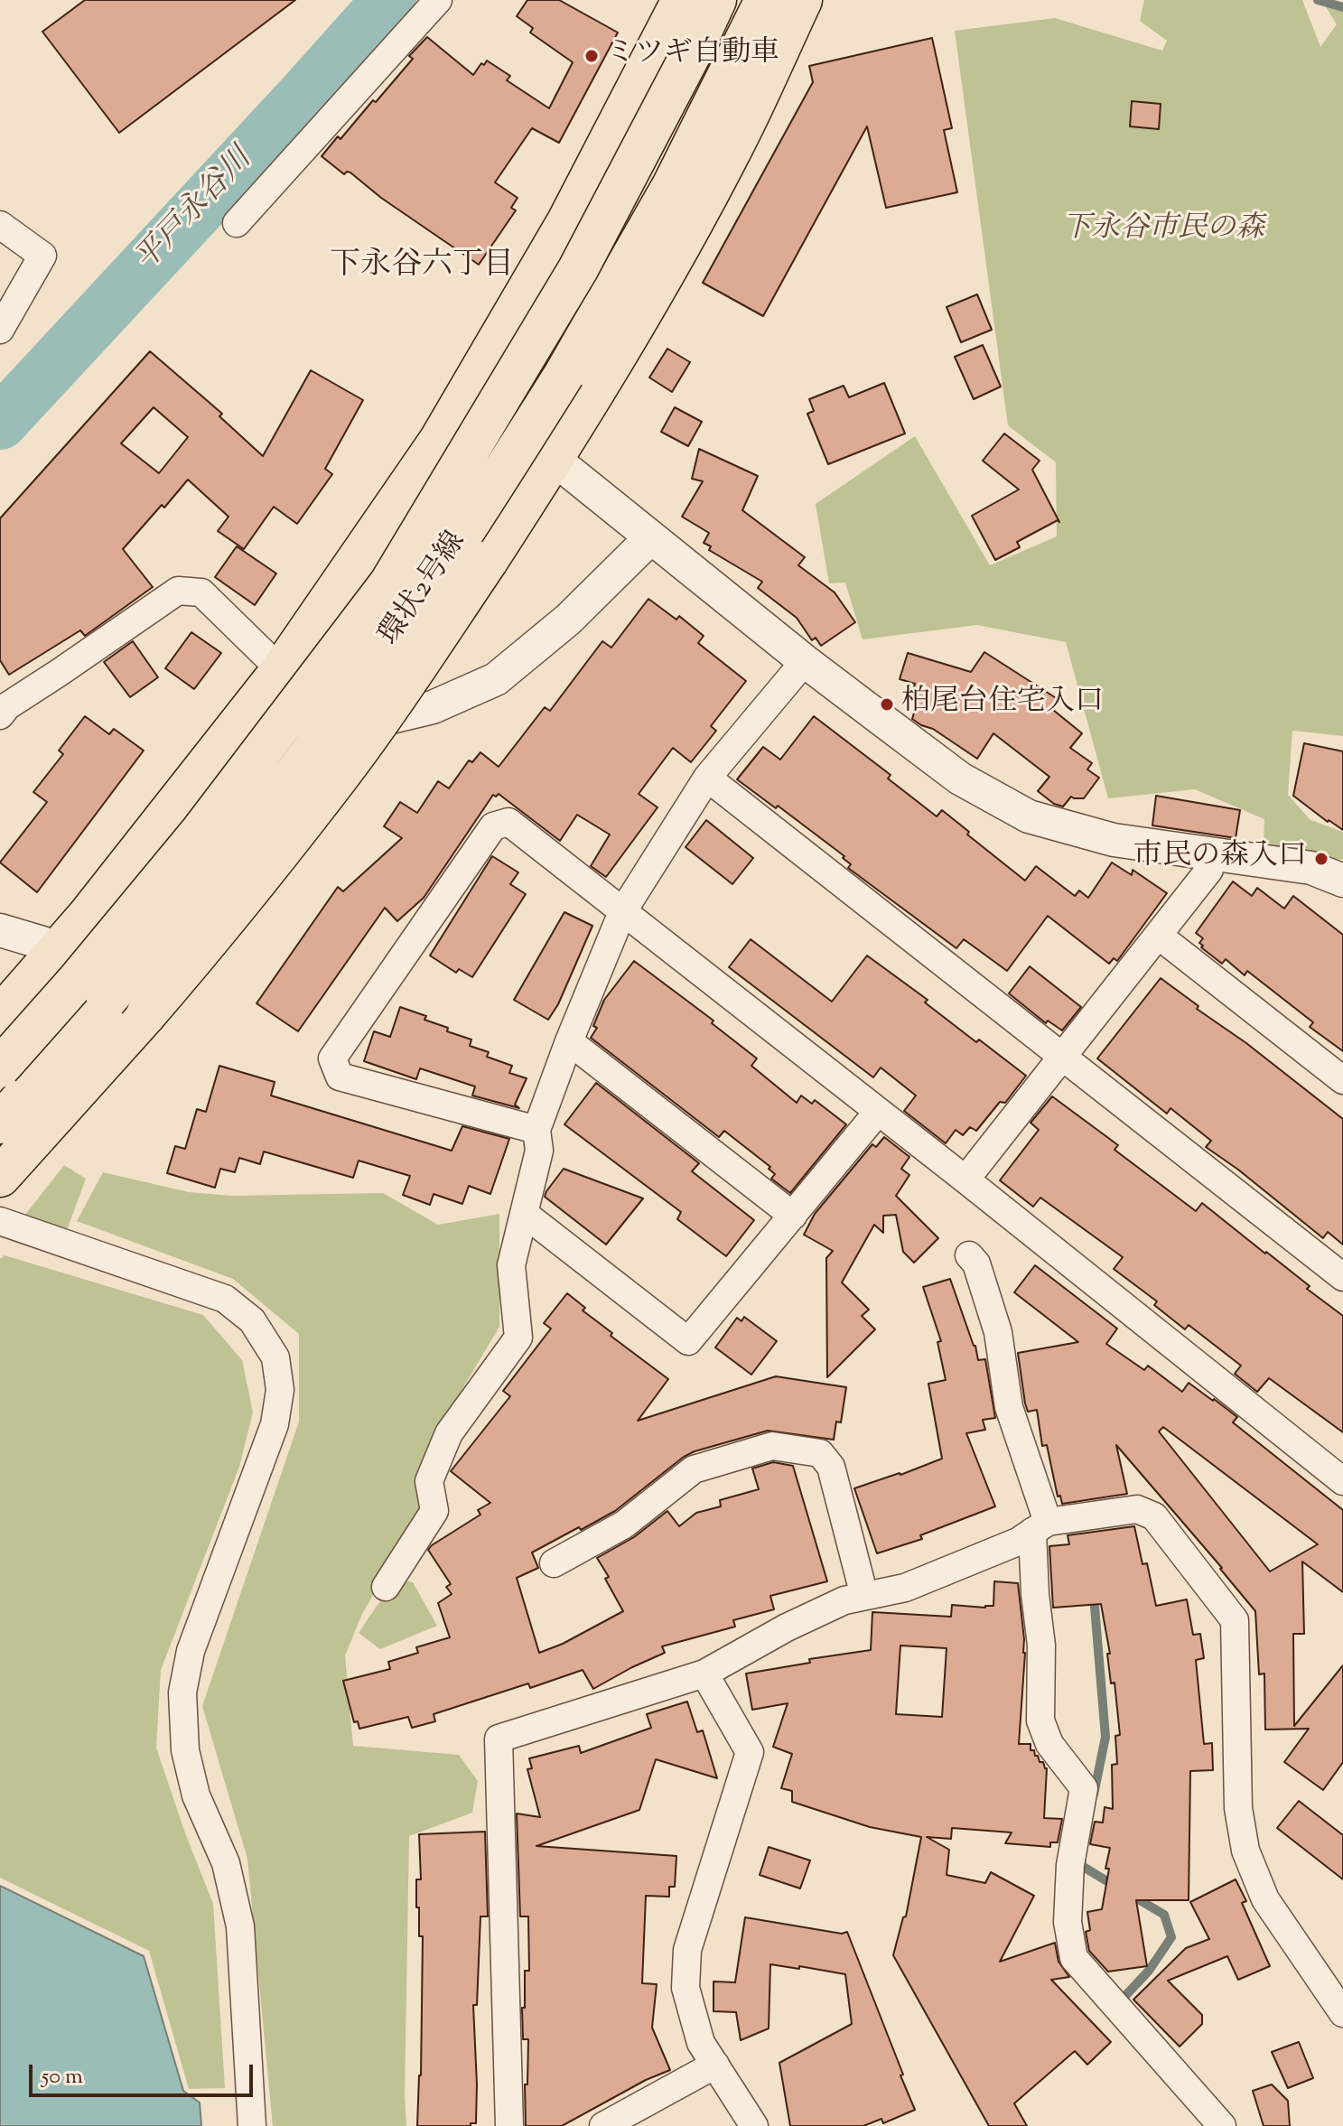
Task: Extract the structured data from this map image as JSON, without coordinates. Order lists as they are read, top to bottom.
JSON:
{
  "streets": {
    "main road": ["環状2号線"]
  },
  "districts": ["下永谷六丁目"],
  "water": ["平戸永谷川"],
  "parks": ["下永谷市民の森"],
  "places": ["ミツギ自動車", "柏尾台住宅入口", "市民の森入口"],
  "scale_bar": "50 m"
}
